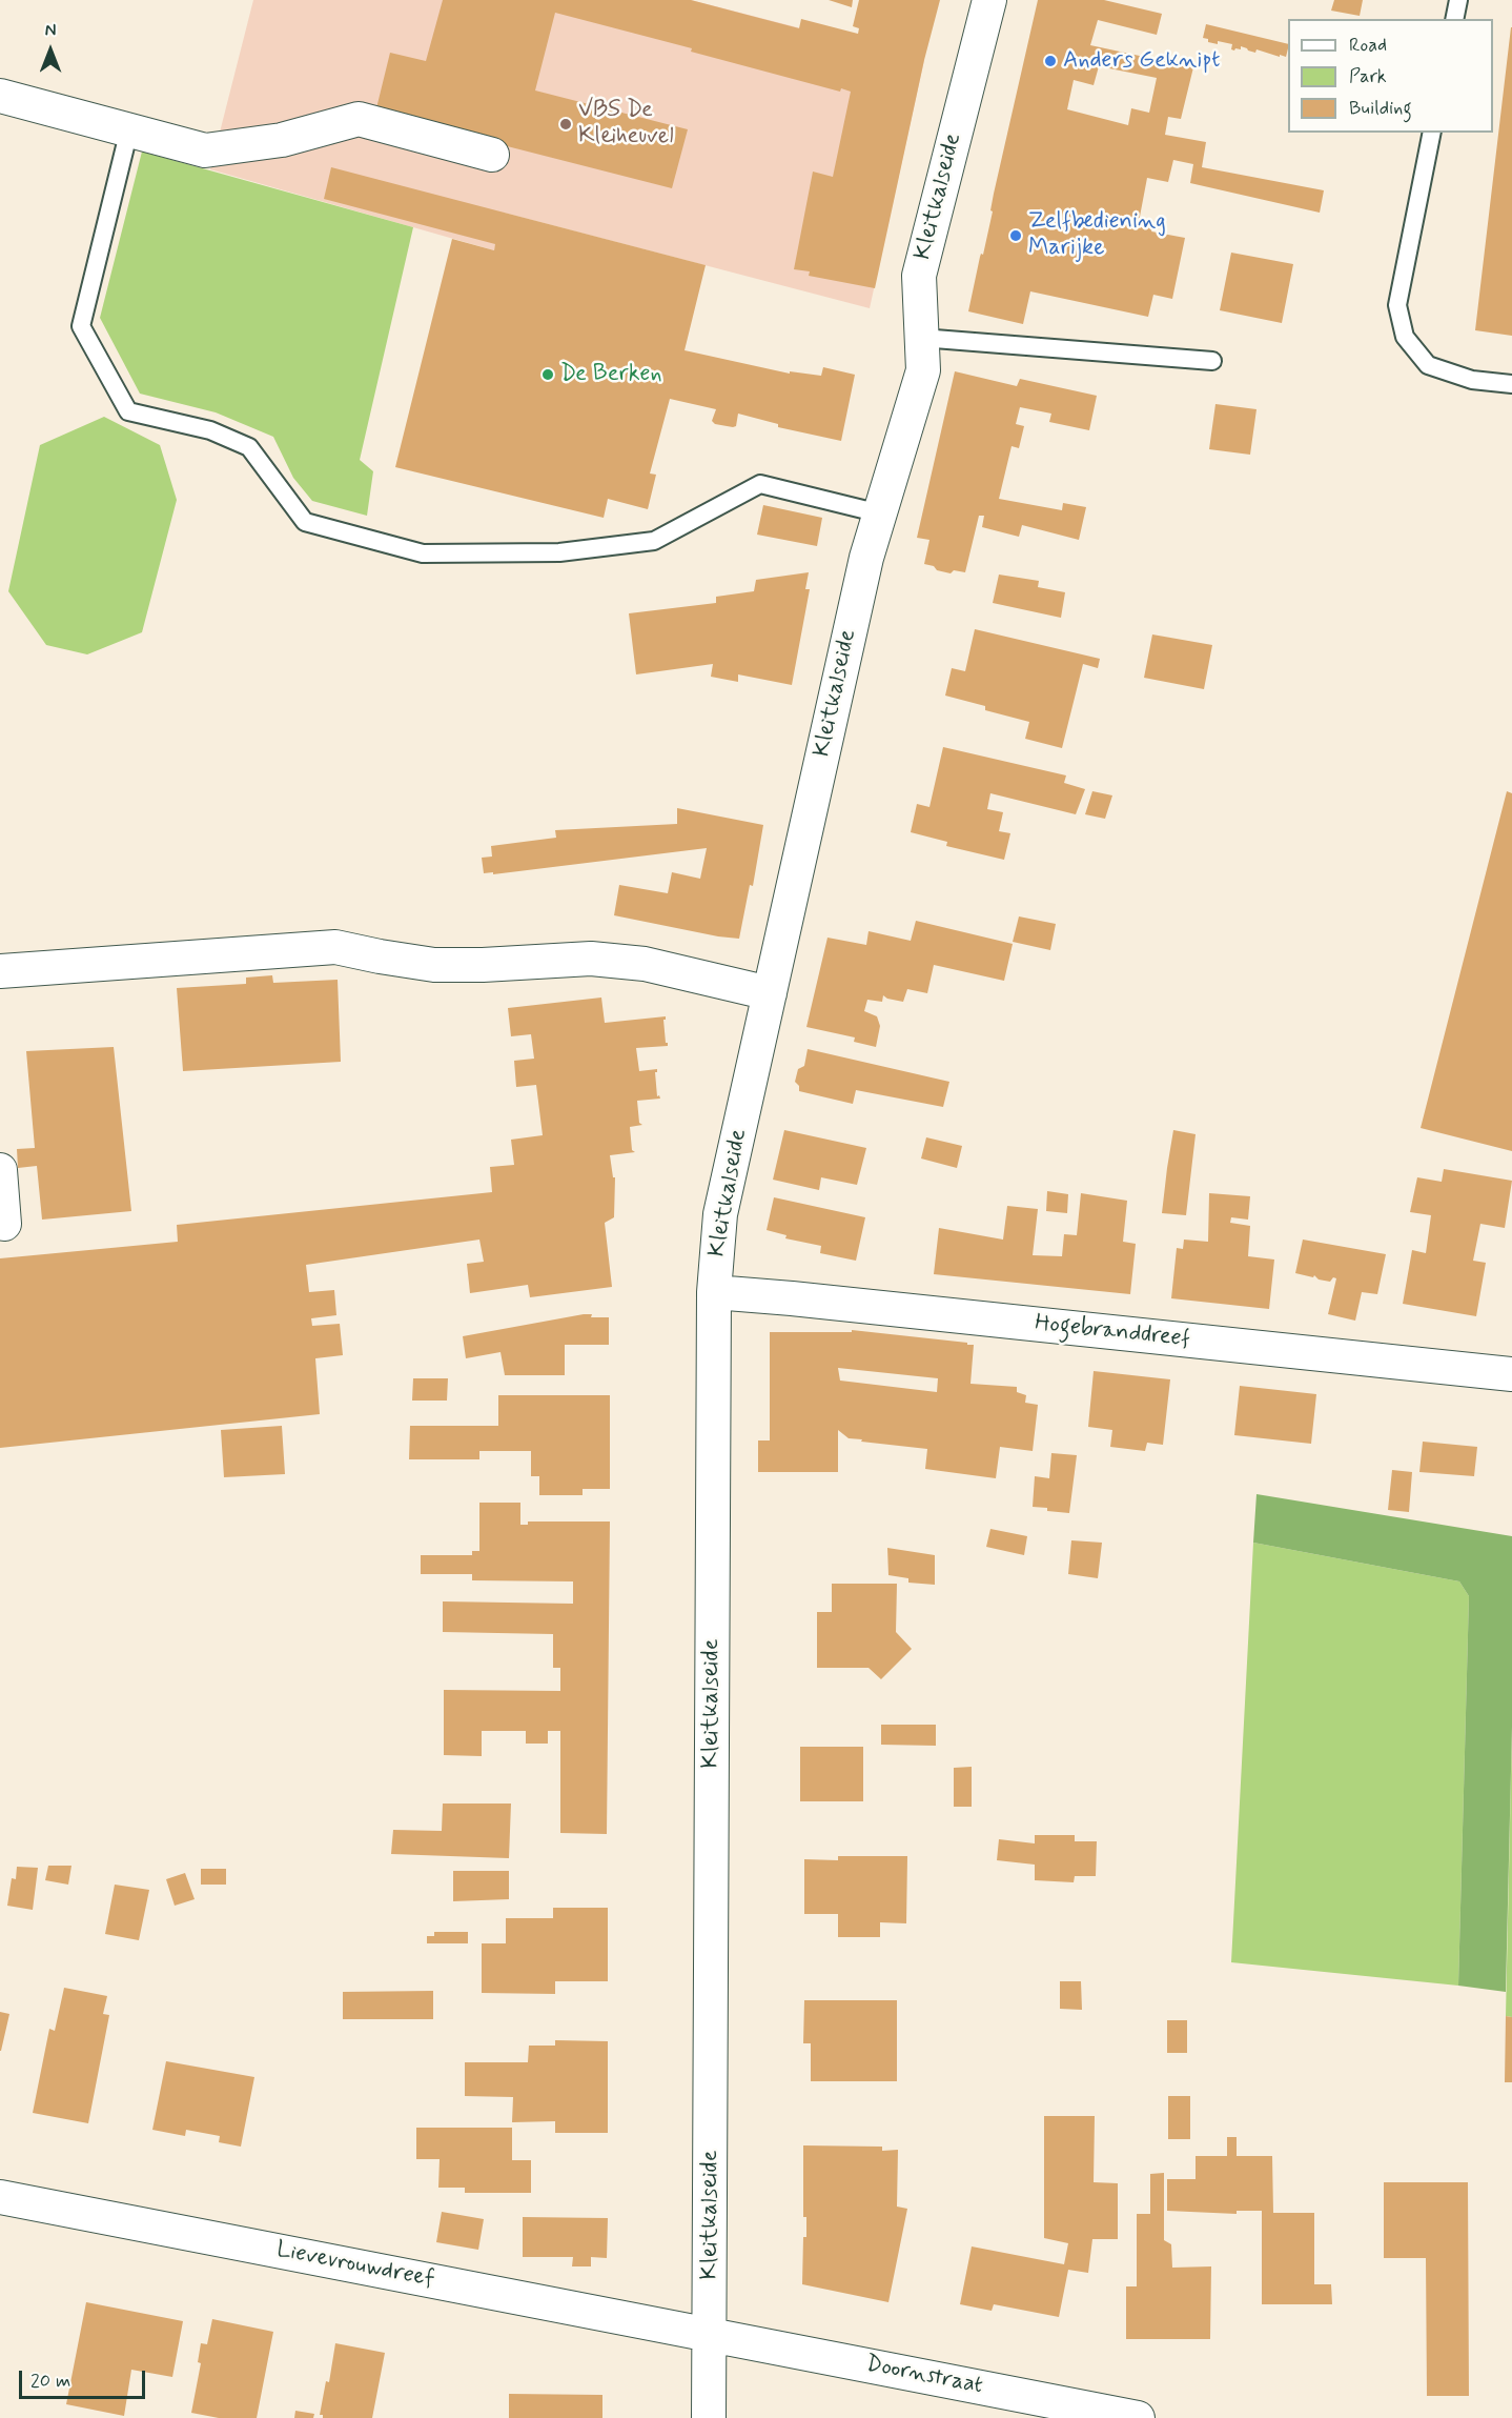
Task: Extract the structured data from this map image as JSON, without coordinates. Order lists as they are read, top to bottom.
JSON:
{
  "streets": {
    "street": [
      "Kleitkalseide",
      "Hogebranddreef",
      "Lievevrouwdreef",
      "Doornstraat"
    ]
  },
  "crossings": [
    ["Kleitkalseide", "Hogebranddreef"],
    ["Kleitkalseide", "Lievevrouwdreef"],
    ["Kleitkalseide", "Doornstraat"],
    ["Lievevrouwdreef", "Doornstraat"]
  ],
  "places": [
    "Anders Geknipt",
    "VBS De Kleiheuvel",
    "Zelfbediening Marijke",
    "De Berken"
  ],
  "legend": ["Road", "Park", "Building"],
  "scale_bar": "20 m",
  "north": "top"
}
